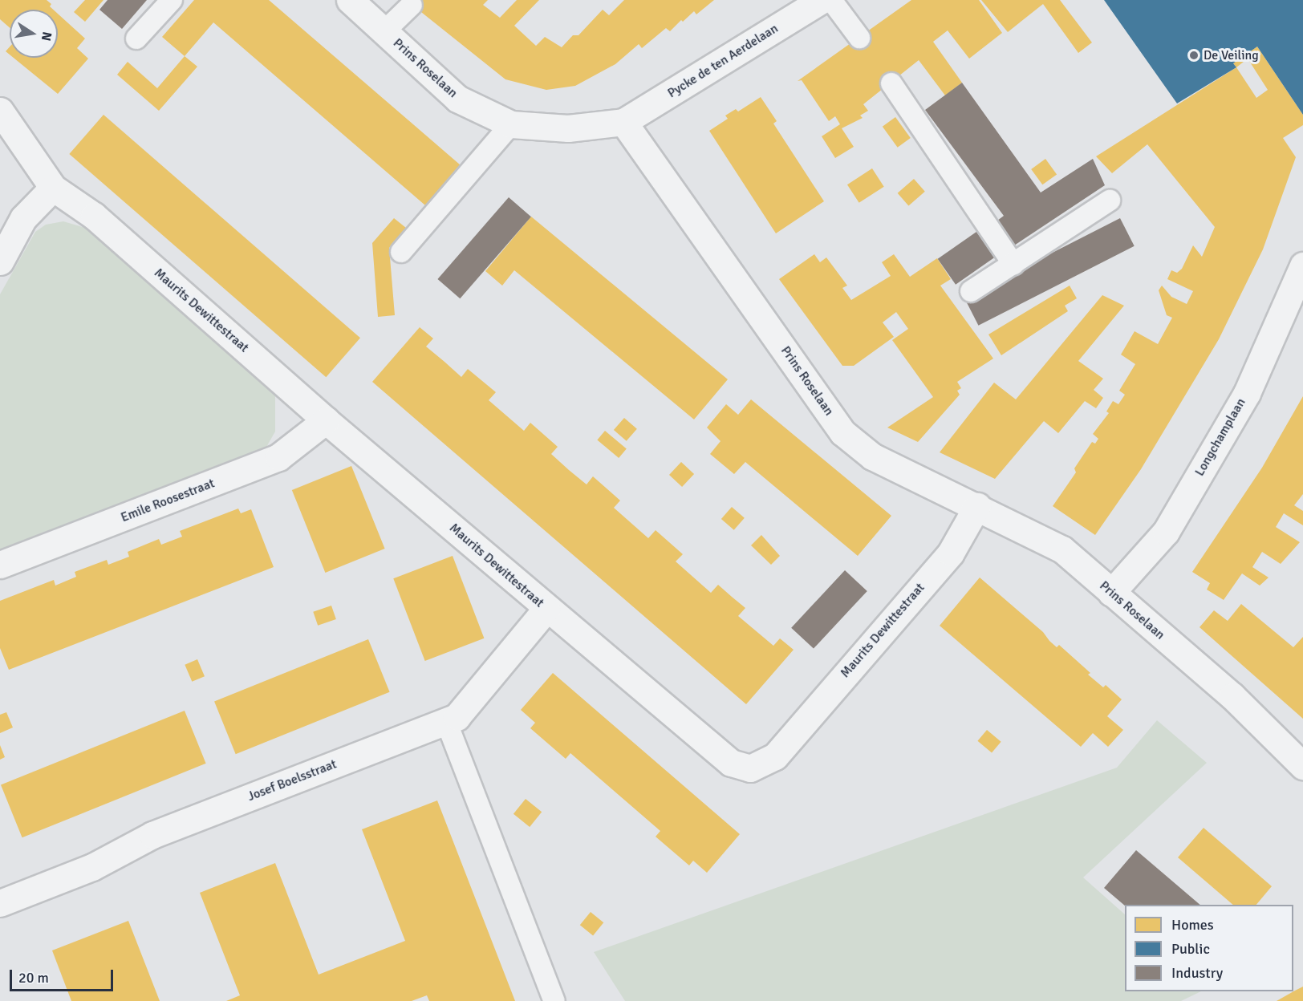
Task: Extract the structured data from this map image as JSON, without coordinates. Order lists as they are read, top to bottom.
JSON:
{
  "streets": {
    "street": [
      "Pycke de ten Aerdelaan",
      "Prins Roselaan",
      "Maurits Dewittestraat",
      "Longchamplaan",
      "Emile Roosestraat",
      "Josef Boelsstraat"
    ]
  },
  "crossings": [
    ["Pycke de ten Aerdelaan", "Prins Roselaan"],
    ["Prins Roselaan", "Maurits Dewittestraat"],
    ["Prins Roselaan", "Longchamplaan"],
    ["Maurits Dewittestraat", "Emile Roosestraat"],
    ["Maurits Dewittestraat", "Josef Boelsstraat"]
  ],
  "places": ["De Veiling"],
  "legend": ["Homes", "Public", "Industry"],
  "scale_bar": "20 m",
  "north": "right"
}
